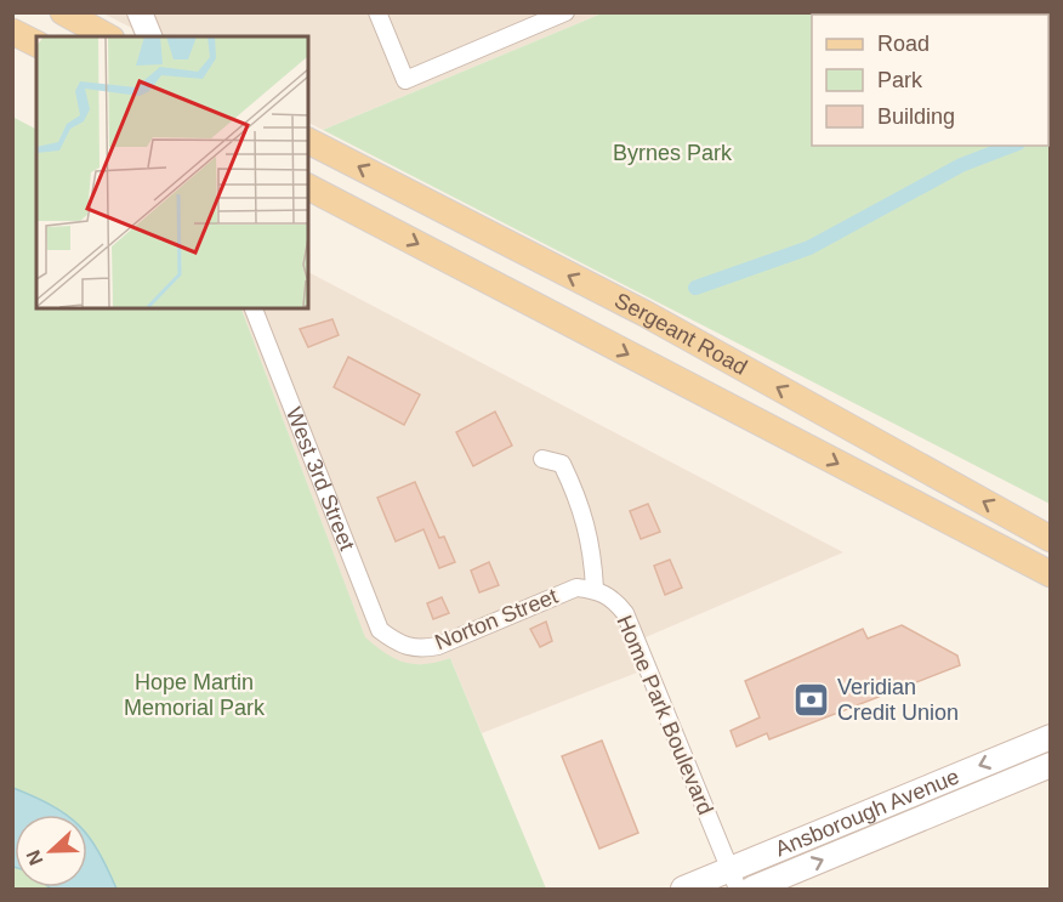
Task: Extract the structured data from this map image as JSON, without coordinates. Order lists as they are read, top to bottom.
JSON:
{
  "streets": {
    "main road": ["Sergeant Road", "Ansborough Avenue"],
    "street": ["West 3rd Street", "Norton Street", "Home Park Boulevard"]
  },
  "crossings": [
    ["West 3rd Street", "Norton Street"],
    ["Norton Street", "Home Park Boulevard"],
    ["Home Park Boulevard", "Ansborough Avenue"]
  ],
  "parks": ["Byrnes Park", "Hope Martin Memorial Park"],
  "places": {
    "bank": ["Veridian Credit Union"]
  },
  "legend": ["Road", "Park", "Building"],
  "north": "left"
}
